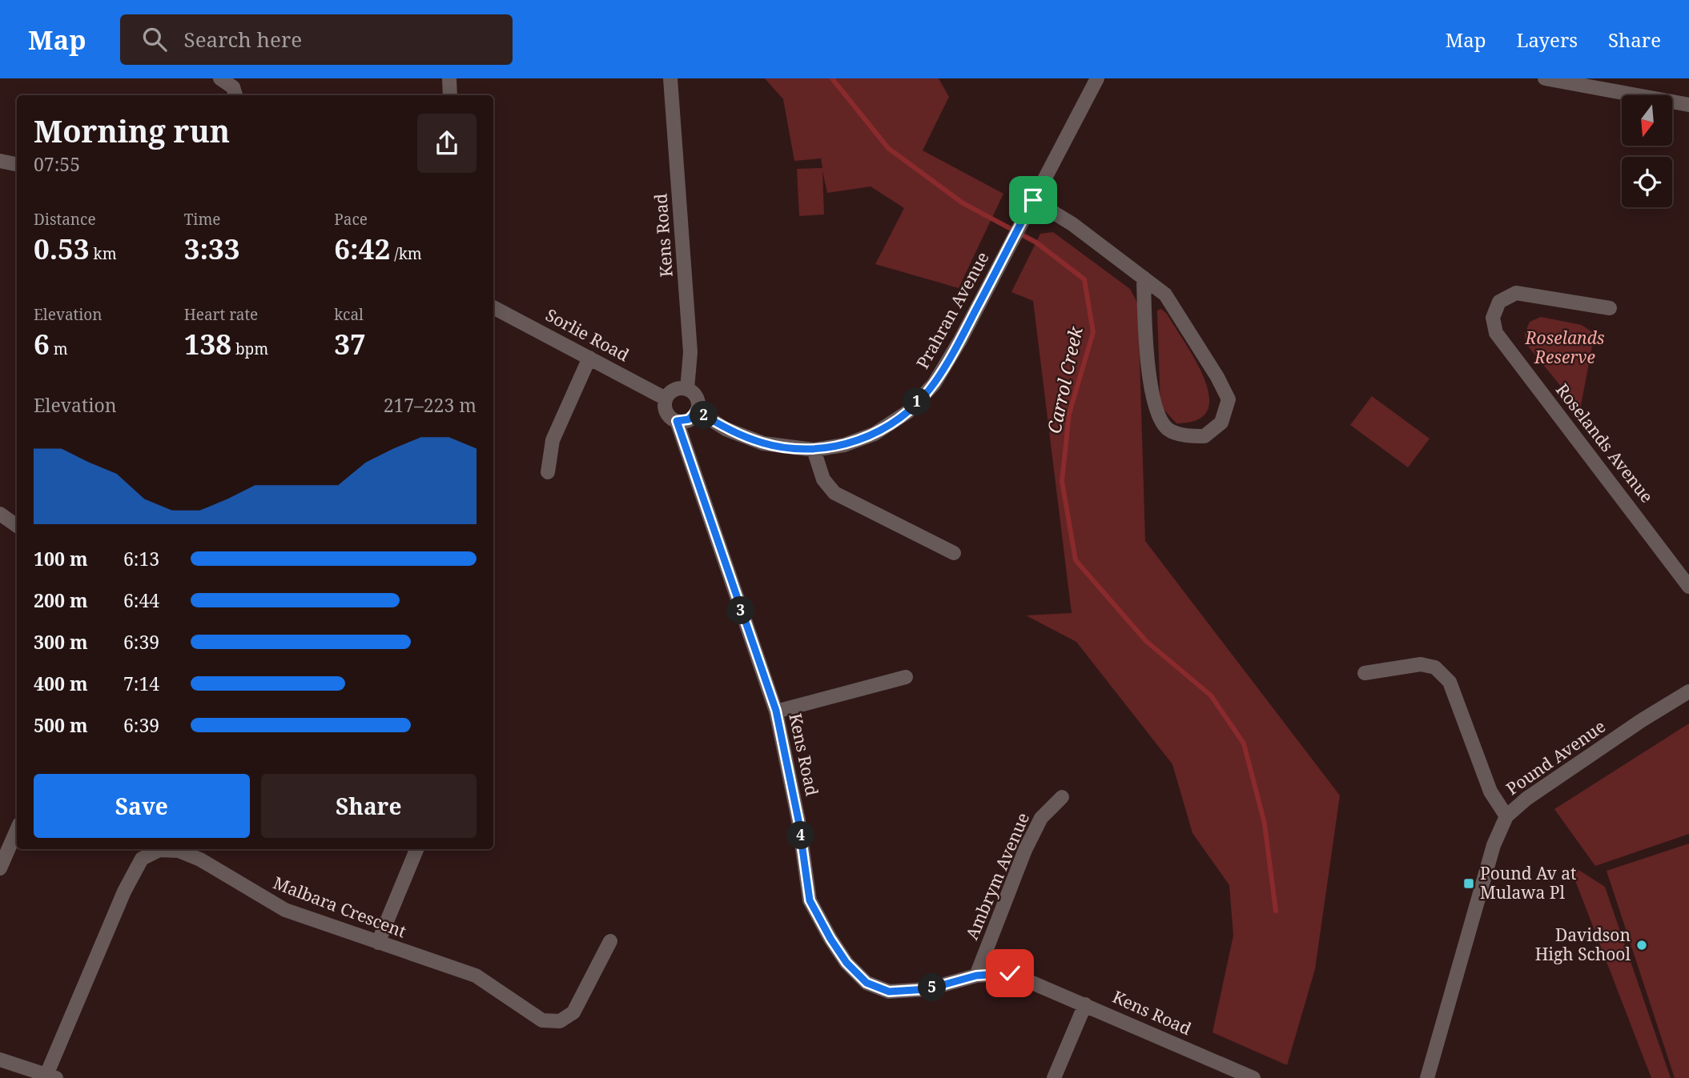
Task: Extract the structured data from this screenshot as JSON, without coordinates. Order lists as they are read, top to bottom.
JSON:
{
  "streets": {
    "street": [
      "Kens Road",
      "Prahran Avenue",
      "Sorlie Road",
      "Roselands Avenue",
      "Pound Avenue",
      "Ambrym Avenue",
      "Malbara Crescent"
    ]
  },
  "crossings": [
    ["Kens Road", "Prahran Avenue"],
    ["Kens Road", "Sorlie Road"],
    ["Kens Road", "Ambrym Avenue"],
    ["Prahran Avenue", "Sorlie Road"]
  ],
  "water": ["Carrol Creek"],
  "parks": ["Roselands Reserve"],
  "places": {
    "transit": ["Pound Av at Mulawa Pl"],
    "other": ["Davidson High School"]
  },
  "north": "bottom",
  "page": {
    "header": "Map",
    "search": "Search here",
    "nav": ["Map", "Layers", "Share"],
    "heading": ["Morning run", "07:55"],
    "stats": [
      ["Distance", "0.53 km"],
      ["Time", "3:33"],
      ["Pace", "6:42 /km"],
      ["Elevation", "6 m"],
      ["Heart rate", "138 bpm"],
      ["kcal", "37"]
    ],
    "chart": ["Elevation", "217–223 m"],
    "pins": [
      "1",
      "2",
      "3",
      "4",
      "5"
    ],
    "list": [
      {
        "name": "100 m",
        "note": "6:13"
      },
      {
        "name": "200 m",
        "note": "6:44"
      },
      {
        "name": "300 m",
        "note": "6:39"
      },
      {
        "name": "400 m",
        "note": "7:14"
      },
      {
        "name": "500 m",
        "note": "6:39"
      }
    ],
    "buttons": ["Save", "Share"]
  }
}
